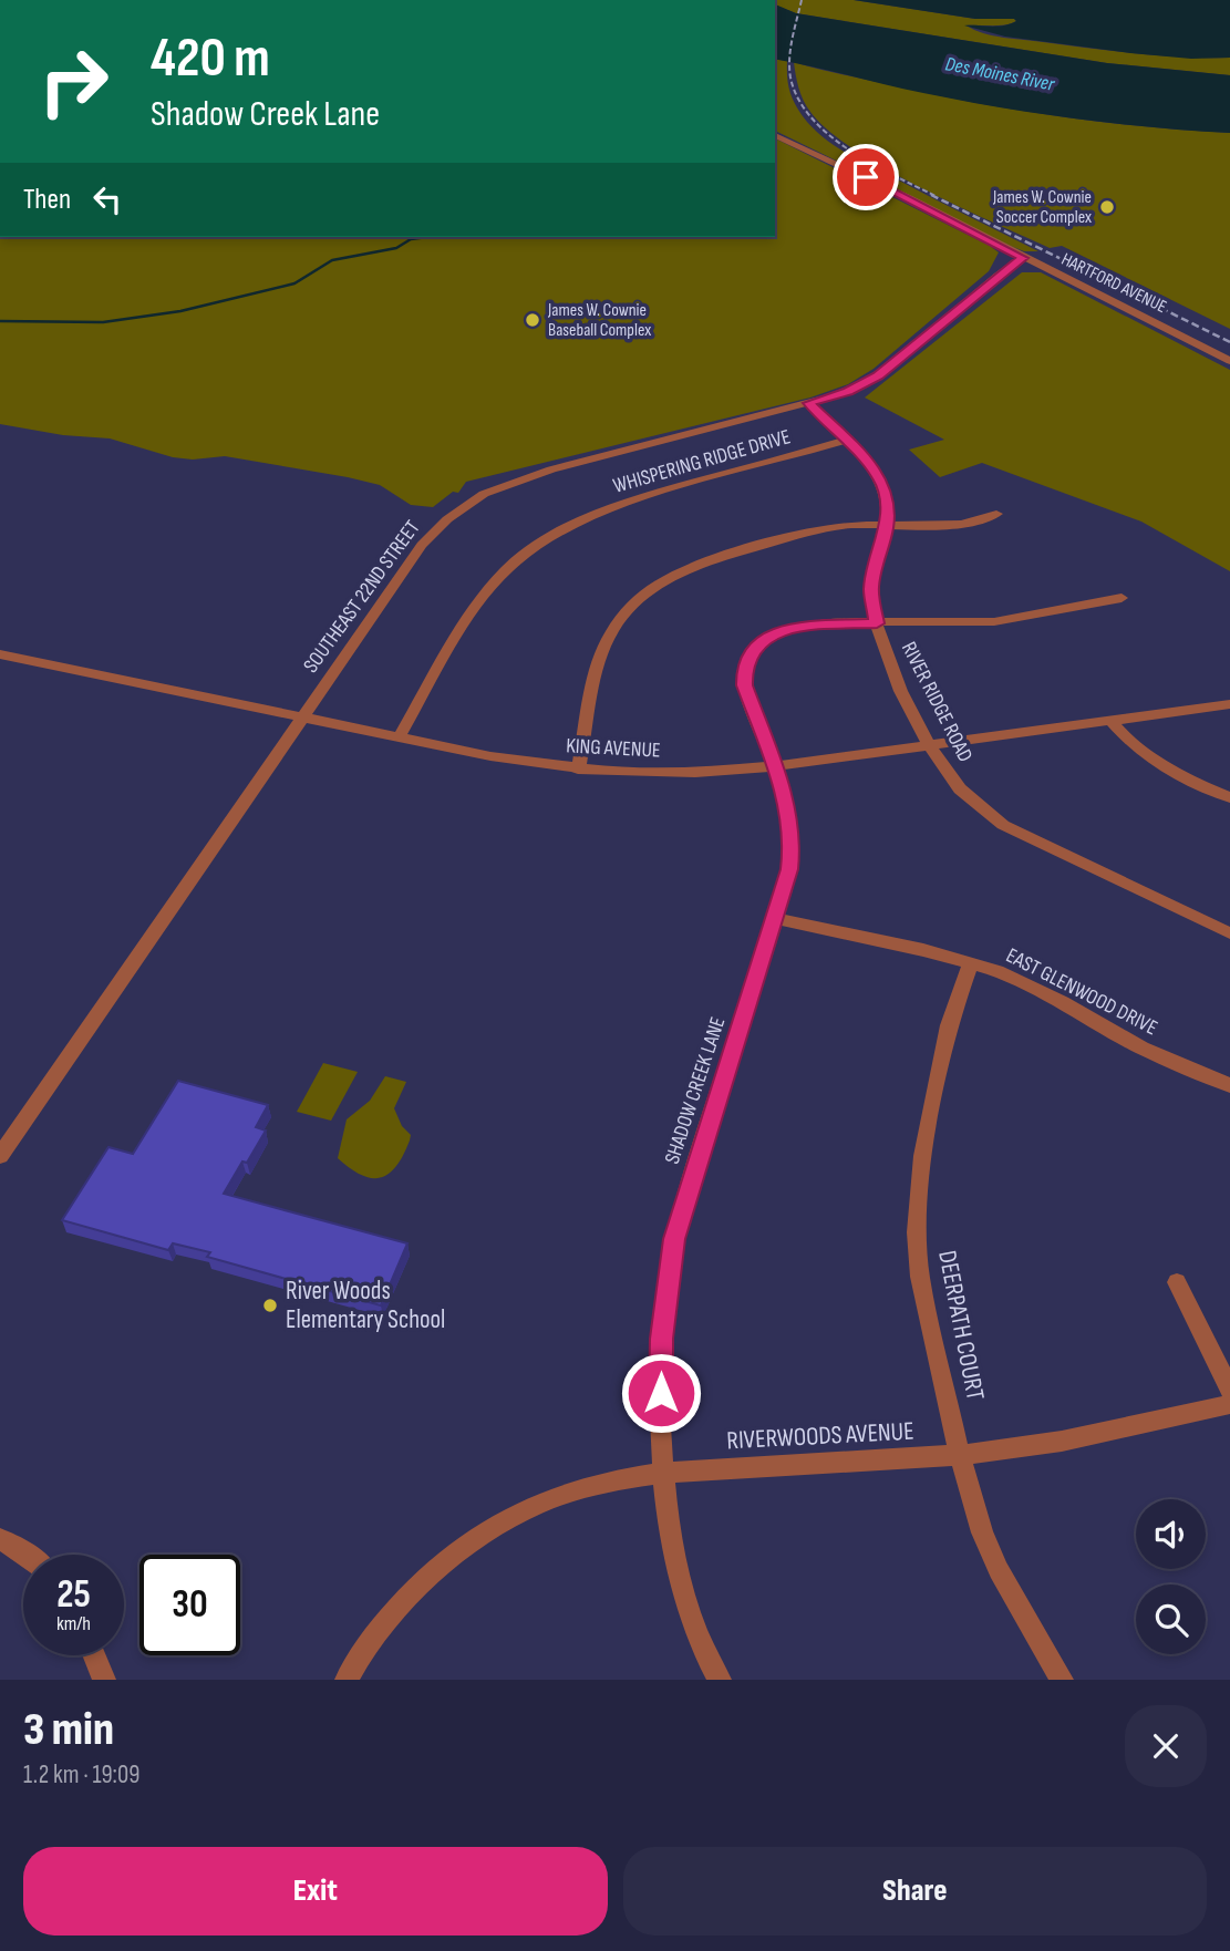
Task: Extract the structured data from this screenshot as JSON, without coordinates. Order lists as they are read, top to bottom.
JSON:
{
  "streets": {
    "street": [
      "HARTFORD AVENUE",
      "WHISPERING RIDGE DRIVE",
      "SOUTHEAST 22ND STREET",
      "RIVER RIDGE ROAD",
      "KING AVENUE",
      "EAST GLENWOOD DRIVE",
      "SHADOW CREEK LANE",
      "DEERPATH COURT",
      "RIVERWOODS AVENUE"
    ]
  },
  "crossings": [
    ["HARTFORD AVENUE", "SOUTHEAST 22ND STREET"],
    ["WHISPERING RIDGE DRIVE", "RIVER RIDGE ROAD"],
    ["WHISPERING RIDGE DRIVE", "KING AVENUE"],
    ["SOUTHEAST 22ND STREET", "RIVER RIDGE ROAD"],
    ["SOUTHEAST 22ND STREET", "KING AVENUE"],
    ["RIVER RIDGE ROAD", "KING AVENUE"],
    ["RIVER RIDGE ROAD", "SHADOW CREEK LANE"],
    ["KING AVENUE", "SHADOW CREEK LANE"],
    ["EAST GLENWOOD DRIVE", "SHADOW CREEK LANE"],
    ["EAST GLENWOOD DRIVE", "DEERPATH COURT"],
    ["SHADOW CREEK LANE", "RIVERWOODS AVENUE"],
    ["DEERPATH COURT", "RIVERWOODS AVENUE"]
  ],
  "water": ["Des Moines River"],
  "places": ["James W. Cownie Soccer Complex", "James W. Cownie Baseball Complex", "River Woods Elementary School"],
  "page": {
    "turn": ["420 m", "Shadow Creek Lane"],
    "then": "Then",
    "speed": "25 km/h",
    "limit": "30",
    "heading": ["3 min", "1.2 km · 19:09"],
    "buttons": ["Exit", "Share"]
  }
}
